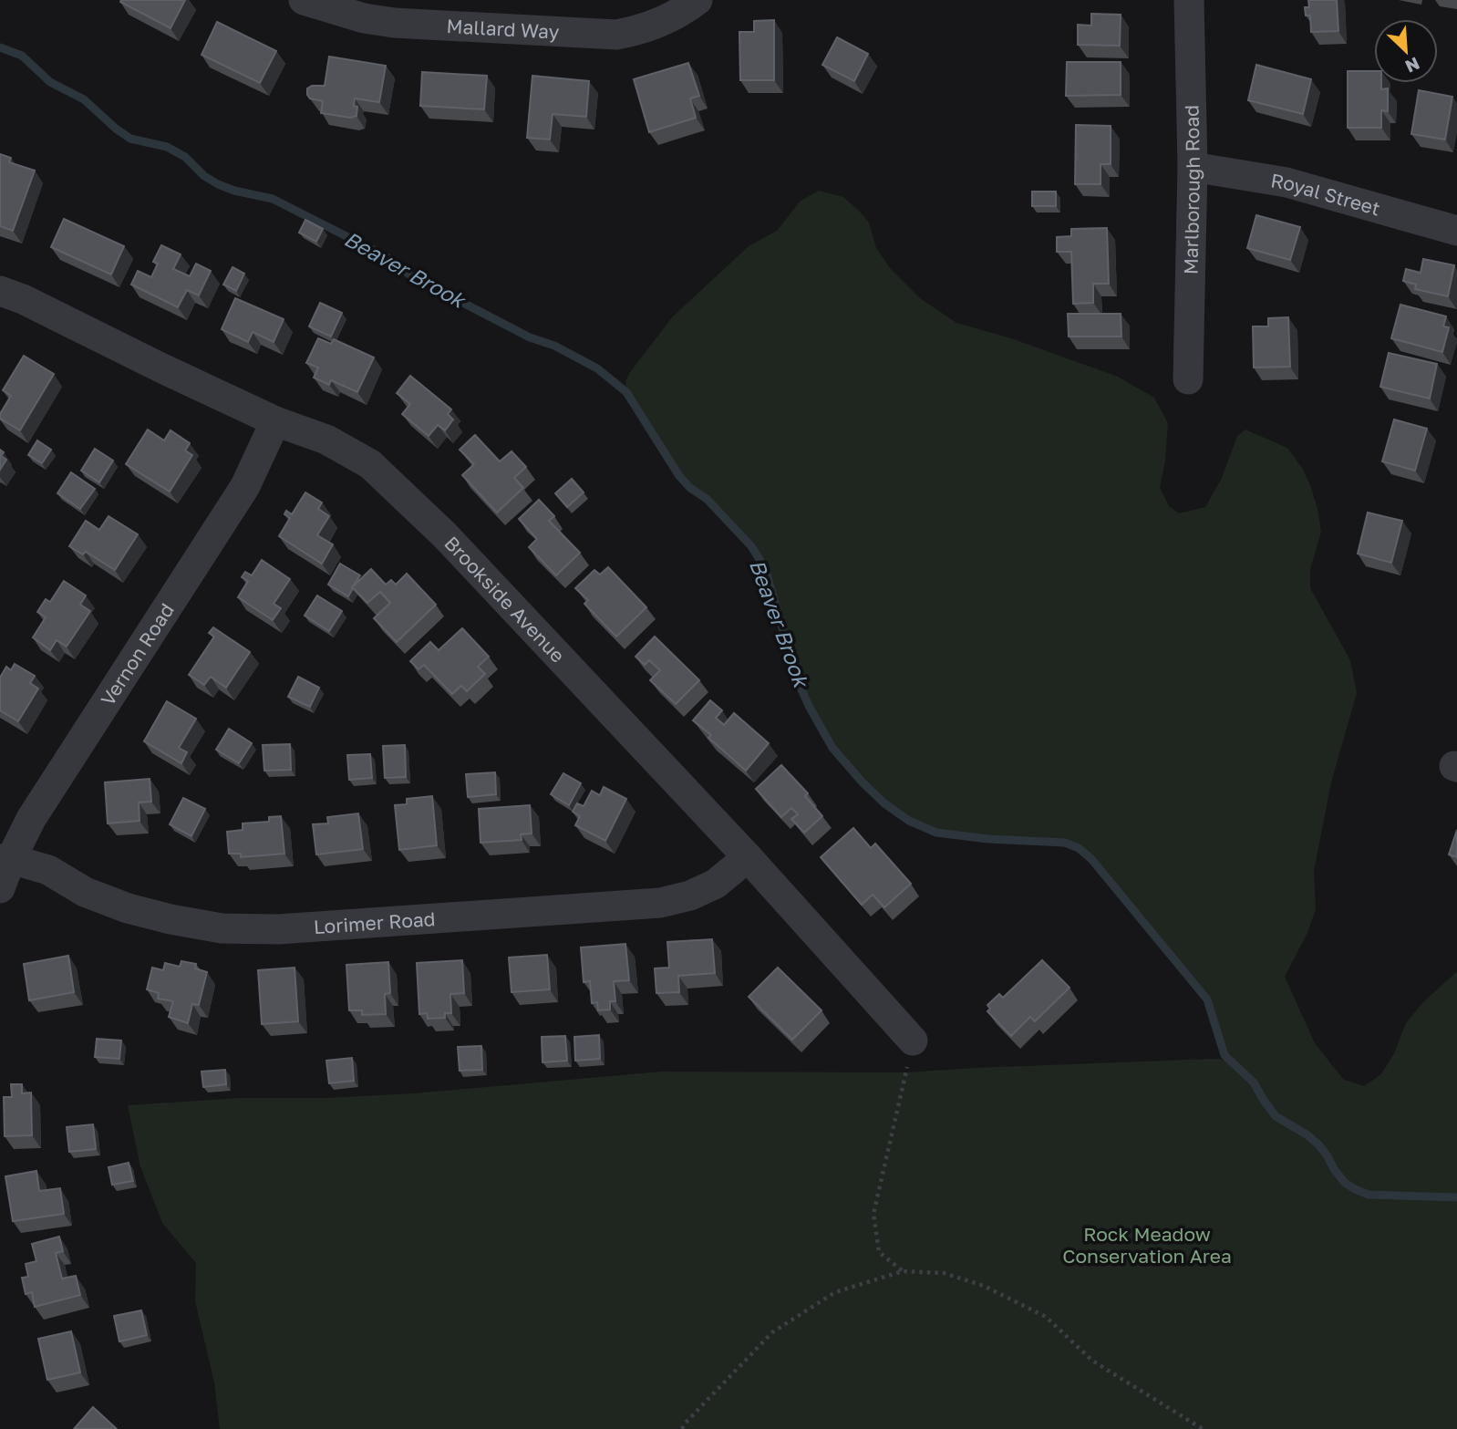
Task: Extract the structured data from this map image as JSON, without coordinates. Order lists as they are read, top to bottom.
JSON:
{
  "streets": {
    "street": [
      "Mallard Way",
      "Marlborough Road",
      "Royal Street",
      "Brookside Avenue",
      "Vernon Road",
      "Lorimer Road"
    ]
  },
  "crossings": [
    ["Marlborough Road", "Royal Street"],
    ["Brookside Avenue", "Vernon Road"],
    ["Brookside Avenue", "Lorimer Road"],
    ["Vernon Road", "Lorimer Road"]
  ],
  "water": ["Beaver Brook"],
  "parks": ["Rock Meadow Conservation Area"],
  "north": "bottom right"
}
